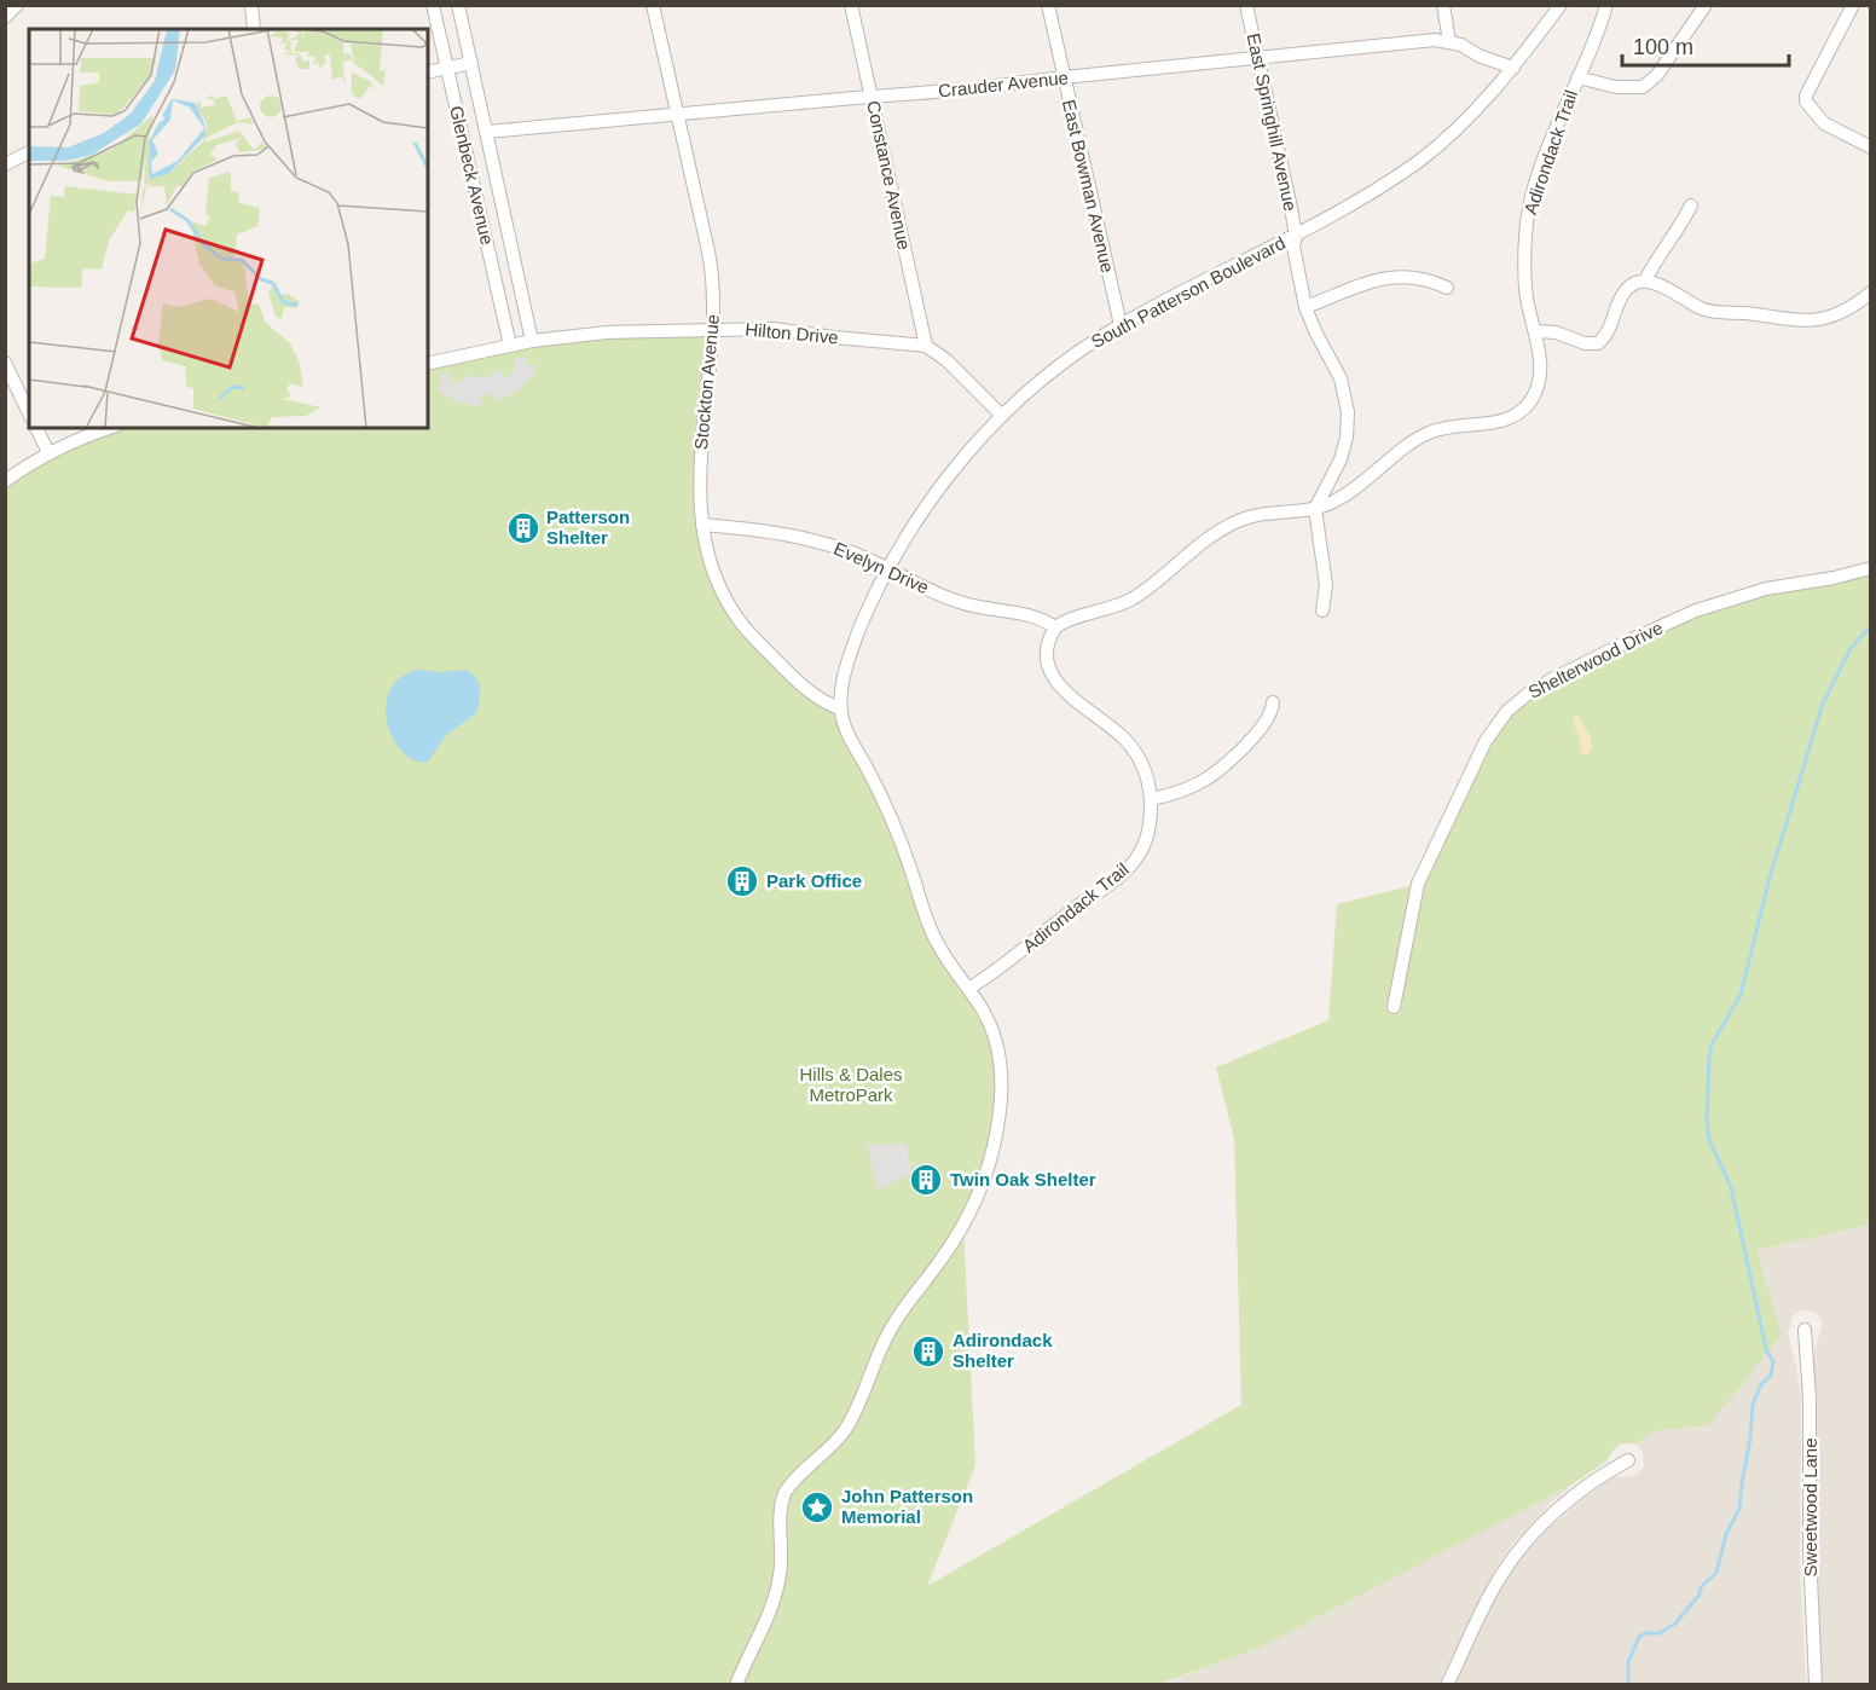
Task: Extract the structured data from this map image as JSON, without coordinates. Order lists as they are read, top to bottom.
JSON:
{
  "streets": {
    "street": [
      "Crauder Avenue",
      "East Springhill Avenue",
      "Adirondack Trail",
      "Glenbeck Avenue",
      "Constance Avenue",
      "East Bowman Avenue",
      "South Patterson Boulevard",
      "Hilton Drive",
      "Stockton Avenue",
      "Evelyn Drive",
      "Shelterwood Drive",
      "Sweetwood Lane"
    ]
  },
  "crossings": [
    ["Crauder Avenue", "East Springhill Avenue"],
    ["Crauder Avenue", "Glenbeck Avenue"],
    ["Crauder Avenue", "Constance Avenue"],
    ["Crauder Avenue", "East Bowman Avenue"],
    ["Crauder Avenue", "South Patterson Boulevard"],
    ["Crauder Avenue", "Stockton Avenue"],
    ["East Springhill Avenue", "Adirondack Trail"],
    ["East Springhill Avenue", "South Patterson Boulevard"],
    ["Adirondack Trail", "South Patterson Boulevard"],
    ["Adirondack Trail", "Evelyn Drive"],
    ["Glenbeck Avenue", "Hilton Drive"],
    ["Constance Avenue", "Hilton Drive"],
    ["East Bowman Avenue", "South Patterson Boulevard"],
    ["South Patterson Boulevard", "Stockton Avenue"],
    ["South Patterson Boulevard", "Evelyn Drive"],
    ["Hilton Drive", "Stockton Avenue"],
    ["Stockton Avenue", "Evelyn Drive"]
  ],
  "parks": ["Hills & Dales MetroPark"],
  "places": {
    "building": [
      "Patterson Shelter",
      "Park Office",
      "Twin Oak Shelter",
      "Adirondack Shelter"
    ],
    "place": ["John Patterson Memorial"]
  },
  "scale_bar": "100 m"
}
